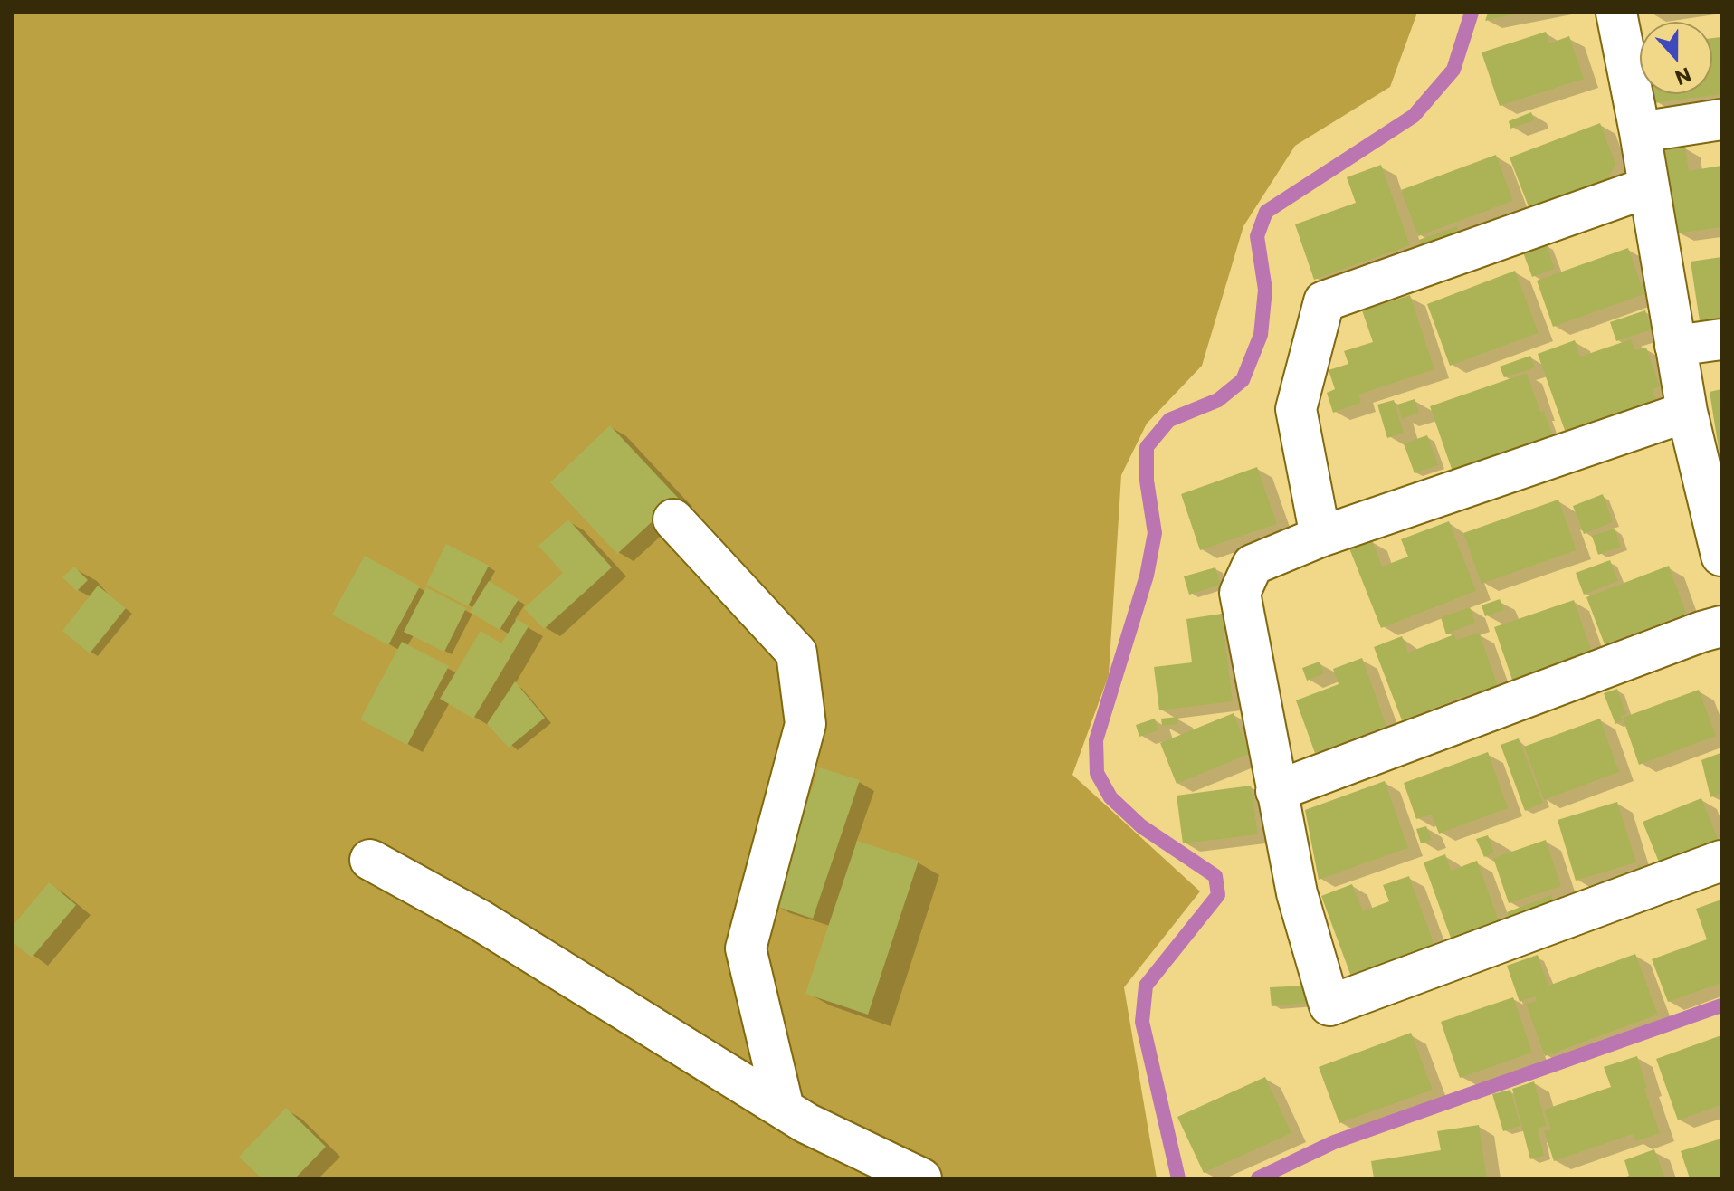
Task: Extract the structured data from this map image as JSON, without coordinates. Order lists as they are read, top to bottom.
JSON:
{
  "north": "bottom"
}
